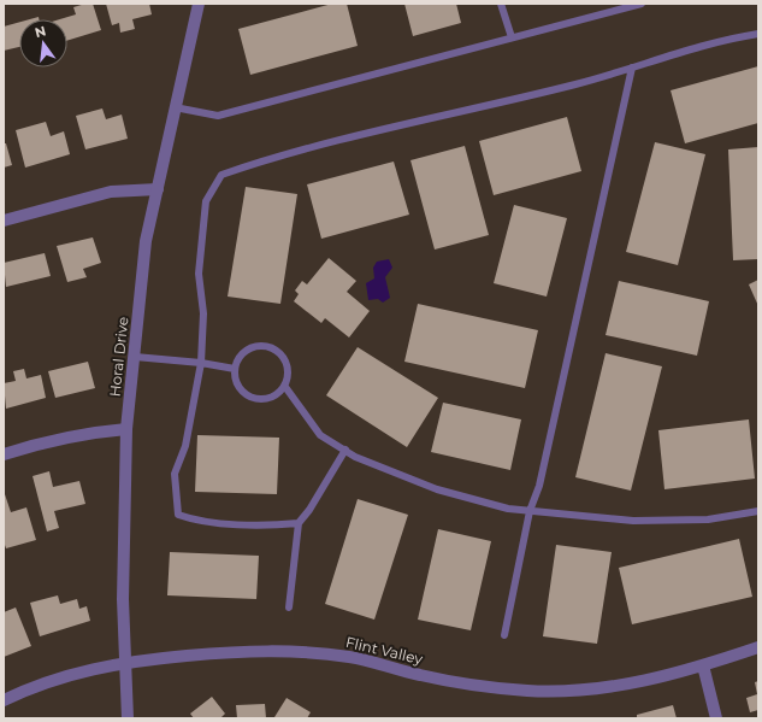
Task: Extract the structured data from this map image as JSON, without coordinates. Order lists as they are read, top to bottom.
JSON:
{
  "streets": {
    "street": ["Horal Drive", "Flint Valley"]
  },
  "crossings": [
    ["Horal Drive", "Flint Valley"]
  ],
  "north": "top"
}
